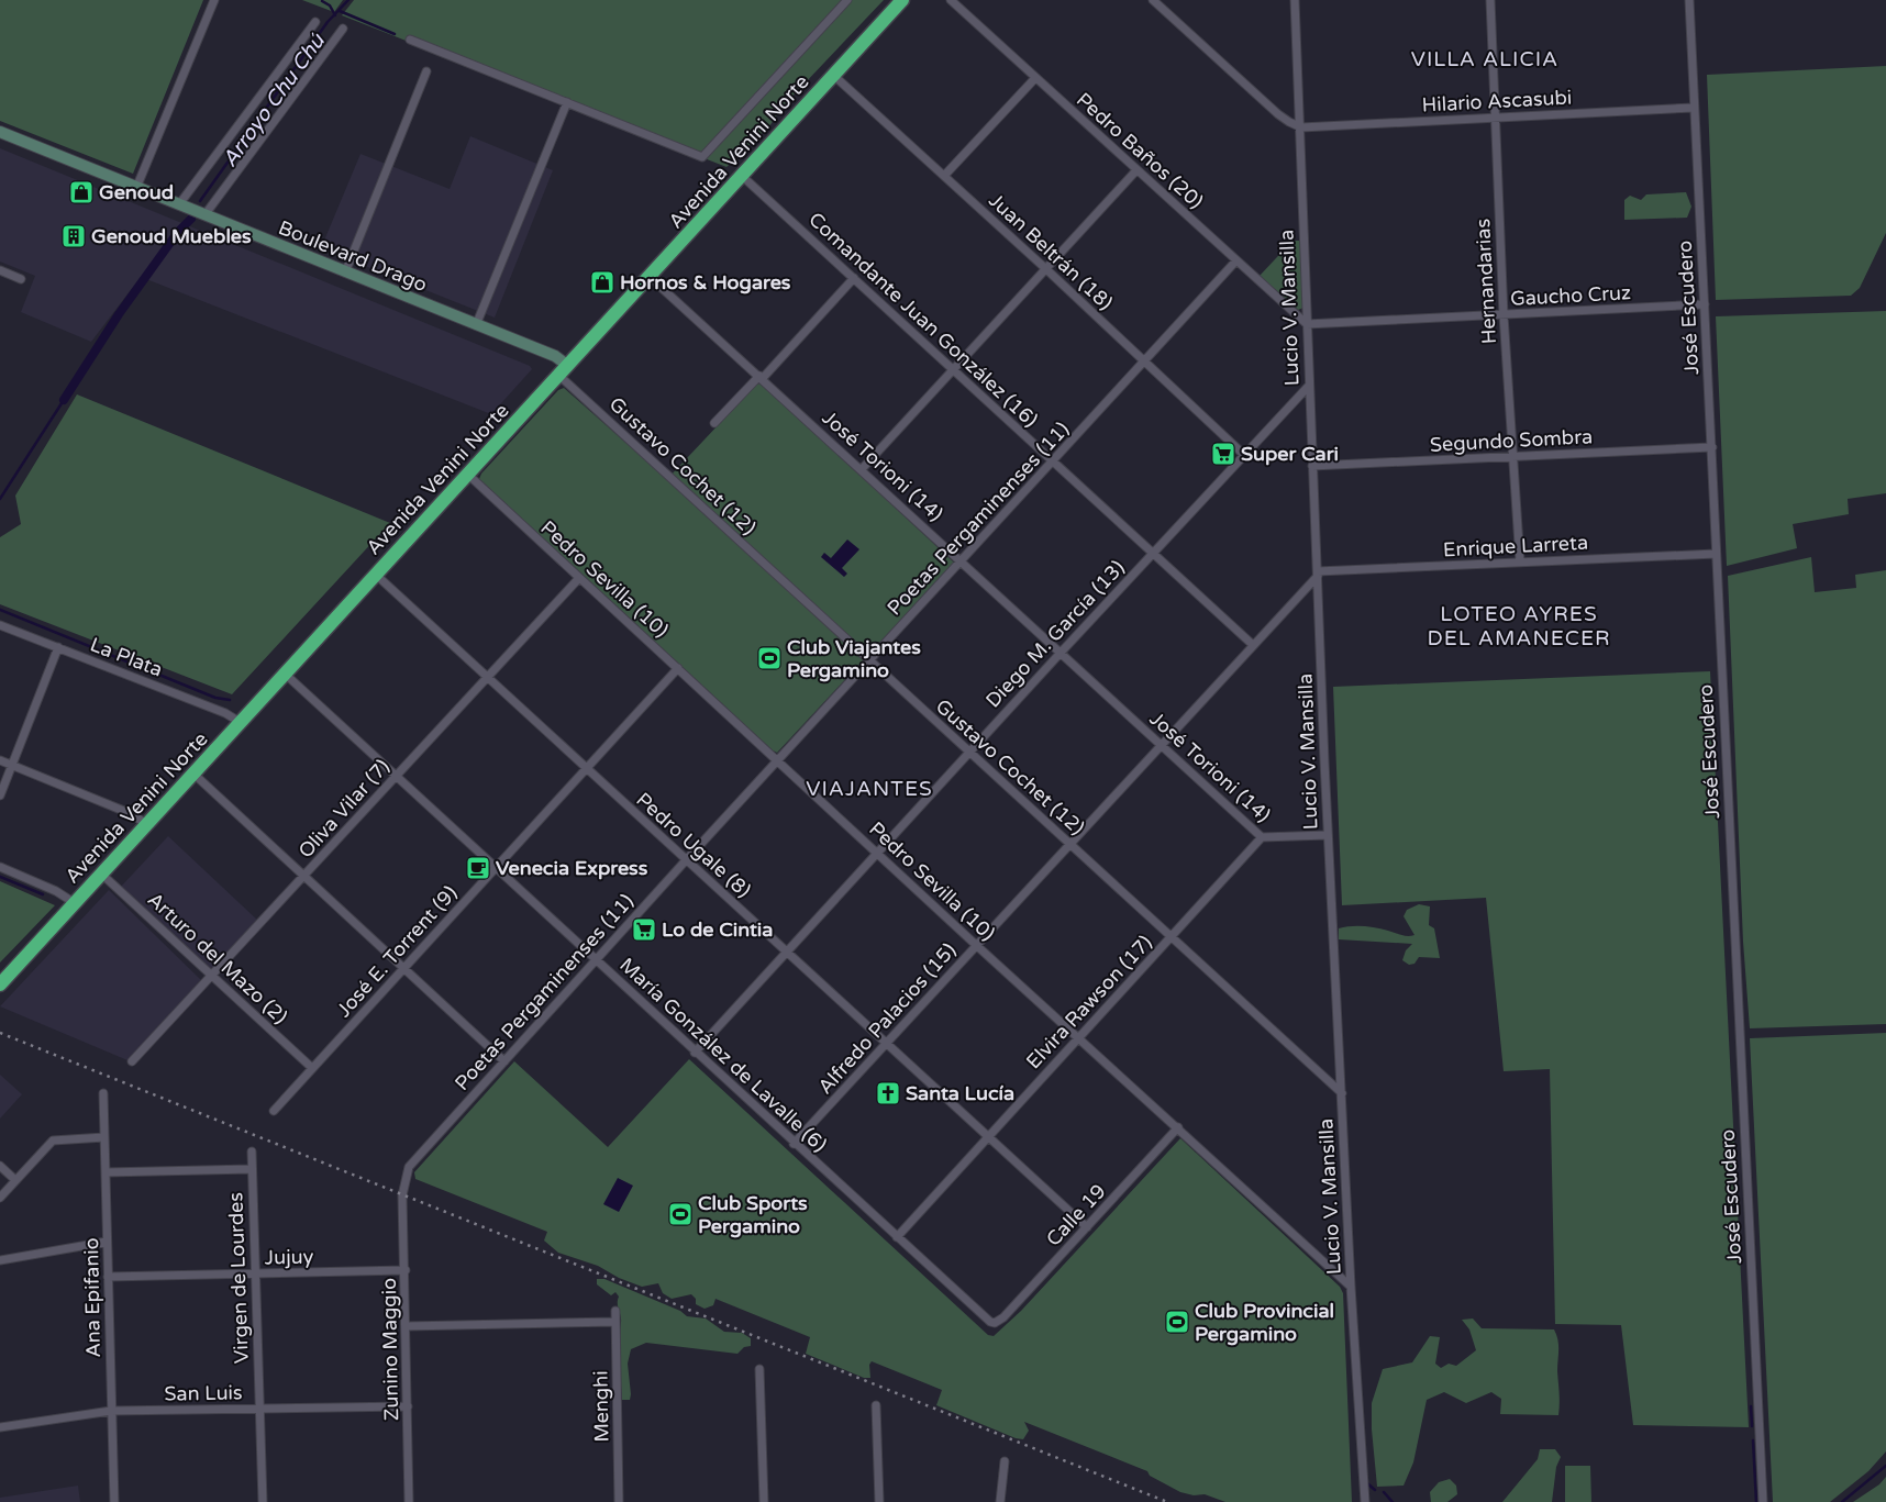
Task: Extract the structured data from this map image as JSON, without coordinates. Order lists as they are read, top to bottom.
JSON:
{
  "streets": {
    "highway": ["Avenida Venini Norte"],
    "main road": ["Boulevard Drago"],
    "street": [
      "Hilario Ascasubi",
      "Pedro Baños (20)",
      "Juan Beltrán (18)",
      "Hernandarias",
      "Gaucho Cruz",
      "Lucio V. Mansilla",
      "José Escudero",
      "Comandante Juan González (16)",
      "Segundo Sombra",
      "Gustavo Cochet (12)",
      "José Torioni (14)",
      "Poetas Pergaminenses (11)",
      "Enrique Larreta",
      "Pedro Sevilla (10)",
      "Diego M. García (13)",
      "La Plata",
      "Oliva Vilar (7)",
      "Pedro Ugale (8)",
      "José E. Torrent (9)",
      "Arturo del Mazo (2)",
      "Elvira Rawson (17)",
      "Alfredo Palacios (15)",
      "María González de Lavalle (6)",
      "Calle 19",
      "Jujuy",
      "Virgen de Lourdes",
      "Ana Epifanio",
      "Zunino Maggio",
      "San Luis",
      "Menghi"
    ]
  },
  "crossings": [
    ["Hilario Ascasubi", "Hernandarias"],
    ["Hilario Ascasubi", "Lucio V. Mansilla"],
    ["Hilario Ascasubi", "José Escudero"],
    ["Pedro Baños (20)", "Gaucho Cruz"],
    ["Pedro Baños (20)", "Lucio V. Mansilla"],
    ["Pedro Baños (20)", "Poetas Pergaminenses (11)"],
    ["Avenida Venini Norte", "Juan Beltrán (18)"],
    ["Avenida Venini Norte", "Boulevard Drago"],
    ["Avenida Venini Norte", "Comandante Juan González (16)"],
    ["Avenida Venini Norte", "Gustavo Cochet (12)"],
    ["Avenida Venini Norte", "José Torioni (14)"],
    ["Avenida Venini Norte", "Pedro Sevilla (10)"],
    ["Avenida Venini Norte", "La Plata"],
    ["Avenida Venini Norte", "Pedro Ugale (8)"],
    ["Avenida Venini Norte", "Arturo del Mazo (2)"],
    ["Avenida Venini Norte", "María González de Lavalle (6)"],
    ["Juan Beltrán (18)", "Poetas Pergaminenses (11)"],
    ["Juan Beltrán (18)", "Diego M. García (13)"],
    ["Boulevard Drago", "Gustavo Cochet (12)"],
    ["Hernandarias", "Gaucho Cruz"],
    ["Hernandarias", "Segundo Sombra"],
    ["Hernandarias", "Enrique Larreta"],
    ["Gaucho Cruz", "Lucio V. Mansilla"],
    ["Gaucho Cruz", "José Escudero"],
    ["Lucio V. Mansilla", "Segundo Sombra"],
    ["Lucio V. Mansilla", "Gustavo Cochet (12)"],
    ["Lucio V. Mansilla", "José Torioni (14)"],
    ["Lucio V. Mansilla", "Enrique Larreta"],
    ["Lucio V. Mansilla", "Pedro Sevilla (10)"],
    ["Lucio V. Mansilla", "Diego M. García (13)"],
    ["Lucio V. Mansilla", "Alfredo Palacios (15)"],
    ["José Escudero", "Segundo Sombra"],
    ["José Escudero", "Enrique Larreta"],
    ["Comandante Juan González (16)", "Poetas Pergaminenses (11)"],
    ["Comandante Juan González (16)", "Diego M. García (13)"],
    ["Comandante Juan González (16)", "Alfredo Palacios (15)"],
    ["Gustavo Cochet (12)", "Poetas Pergaminenses (11)"],
    ["Gustavo Cochet (12)", "Diego M. García (13)"],
    ["Gustavo Cochet (12)", "Elvira Rawson (17)"],
    ["Gustavo Cochet (12)", "Alfredo Palacios (15)"],
    ["José Torioni (14)", "Poetas Pergaminenses (11)"],
    ["José Torioni (14)", "Diego M. García (13)"],
    ["José Torioni (14)", "Elvira Rawson (17)"],
    ["José Torioni (14)", "Alfredo Palacios (15)"],
    ["Poetas Pergaminenses (11)", "Pedro Sevilla (10)"],
    ["Poetas Pergaminenses (11)", "Pedro Ugale (8)"],
    ["Poetas Pergaminenses (11)", "María González de Lavalle (6)"],
    ["Poetas Pergaminenses (11)", "Zunino Maggio"],
    ["Enrique Larreta", "Alfredo Palacios (15)"],
    ["Pedro Sevilla (10)", "Diego M. García (13)"],
    ["Pedro Sevilla (10)", "Oliva Vilar (7)"],
    ["Pedro Sevilla (10)", "José E. Torrent (9)"],
    ["Pedro Sevilla (10)", "Elvira Rawson (17)"],
    ["Pedro Sevilla (10)", "Alfredo Palacios (15)"],
    ["Pedro Sevilla (10)", "Calle 19"],
    ["Diego M. García (13)", "Pedro Ugale (8)"],
    ["Diego M. García (13)", "María González de Lavalle (6)"],
    ["Oliva Vilar (7)", "Pedro Ugale (8)"],
    ["Oliva Vilar (7)", "Arturo del Mazo (2)"],
    ["Oliva Vilar (7)", "María González de Lavalle (6)"],
    ["Pedro Ugale (8)", "José E. Torrent (9)"],
    ["Pedro Ugale (8)", "Elvira Rawson (17)"],
    ["Pedro Ugale (8)", "Alfredo Palacios (15)"],
    ["Pedro Ugale (8)", "Calle 19"],
    ["José E. Torrent (9)", "Arturo del Mazo (2)"],
    ["José E. Torrent (9)", "María González de Lavalle (6)"],
    ["Elvira Rawson (17)", "María González de Lavalle (6)"],
    ["Alfredo Palacios (15)", "María González de Lavalle (6)"],
    ["María González de Lavalle (6)", "Calle 19"],
    ["Jujuy", "Virgen de Lourdes"],
    ["Jujuy", "Ana Epifanio"],
    ["Jujuy", "Zunino Maggio"],
    ["Virgen de Lourdes", "San Luis"],
    ["Ana Epifanio", "San Luis"],
    ["Zunino Maggio", "San Luis"]
  ],
  "districts": ["VILLA ALICIA", "LOTEO AYRES DEL AMANECER", "VIAJANTES"],
  "water": ["Arroyo Chu Chú"],
  "places": {
    "shop": ["Genoud", "Hornos & Hogares"],
    "building": ["Genoud Muebles"],
    "supermarket": ["Super Cari", "Lo de Cintia"],
    "sports": ["Club Viajantes Pergamino", "Club Sports Pergamino", "Club Provincial Pergamino"],
    "cafe": ["Venecia Express"],
    "church": ["Santa Lucía"]
  }
}
